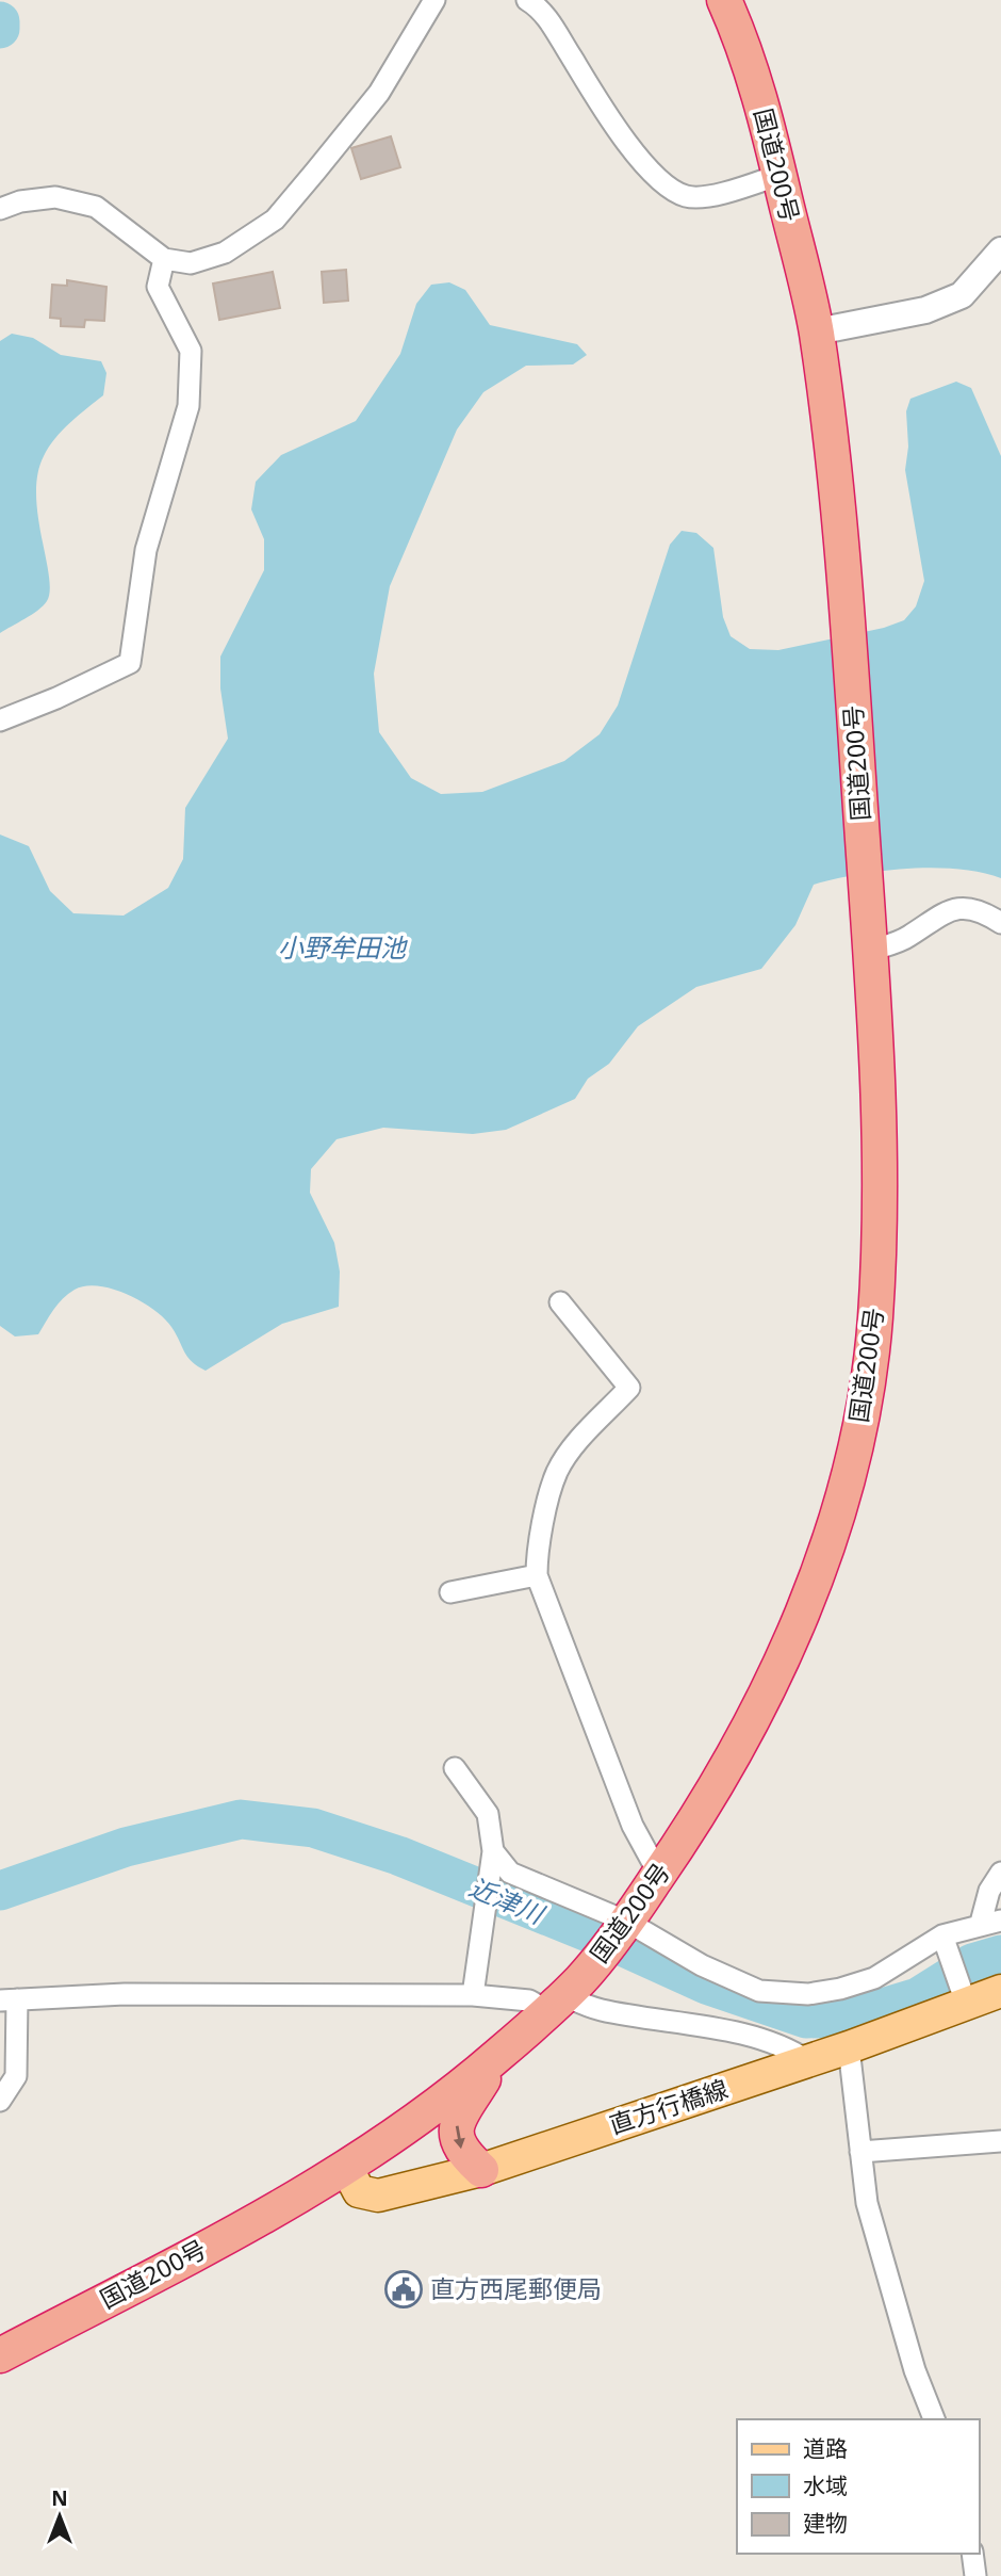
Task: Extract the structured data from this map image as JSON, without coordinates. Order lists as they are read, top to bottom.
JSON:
{
  "streets": {
    "highway": ["国道200号"],
    "main road": ["直方行橋線"]
  },
  "crossings": [
    ["国道200号", "直方行橋線"]
  ],
  "water": ["小野牟田池", "近津川"],
  "places": {
    "public building": ["直方西尾郵便局"]
  },
  "legend": ["道路", "水域", "建物"],
  "north": "top"
}
